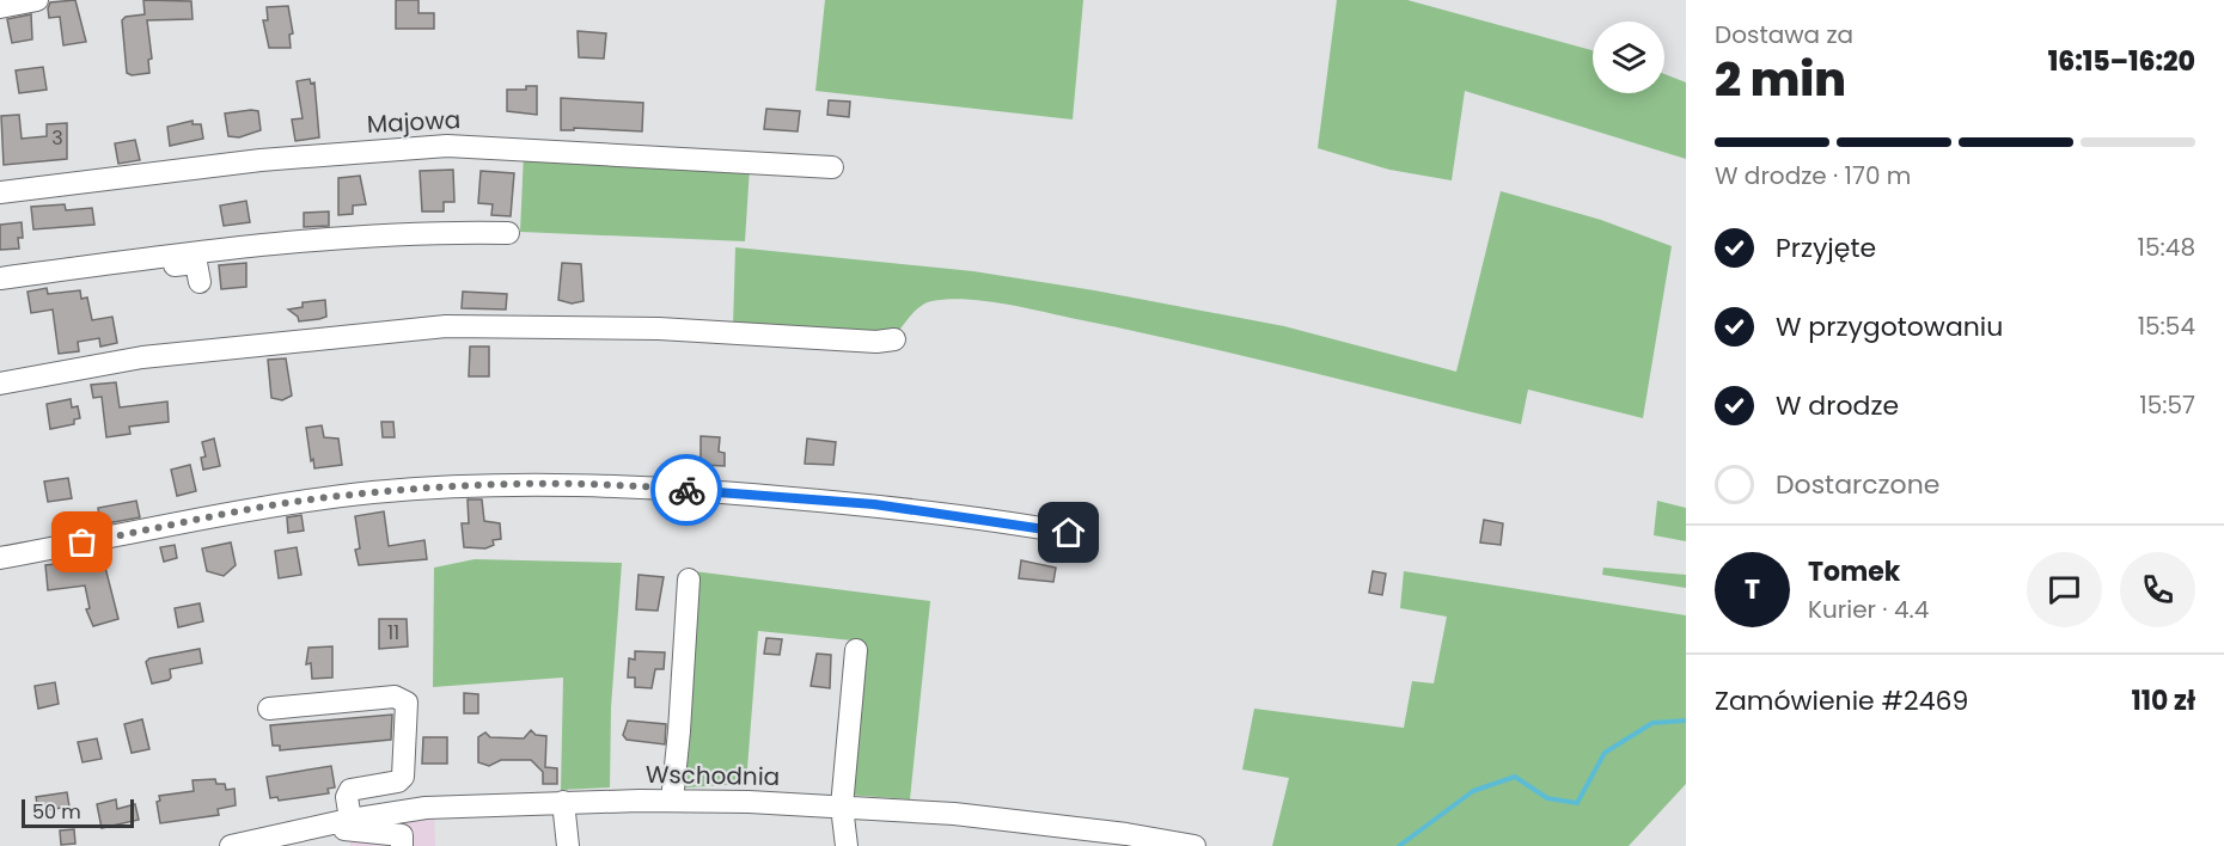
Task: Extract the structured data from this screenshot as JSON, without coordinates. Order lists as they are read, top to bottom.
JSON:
{
  "streets": {
    "street": ["Majowa", "Wschodnia"]
  },
  "house_numbers": ["3", "11"],
  "scale_bar": "50 m",
  "page": {
    "heading": ["2 min", "Dostawa za", "16:15–16:20"],
    "panel": [
      "Tomek",
      "Kurier · 4.4",
      "Zamówienie #2469",
      "110 zł"
    ],
    "bar": "W drodze · 170 m",
    "list": [
      ["Przyjęte", "15:48"],
      ["W przygotowaniu", "15:54"],
      ["W drodze", "15:57"],
      "Dostarczone"
    ],
    "round": "T",
    "scale": "50 m"
  }
}
